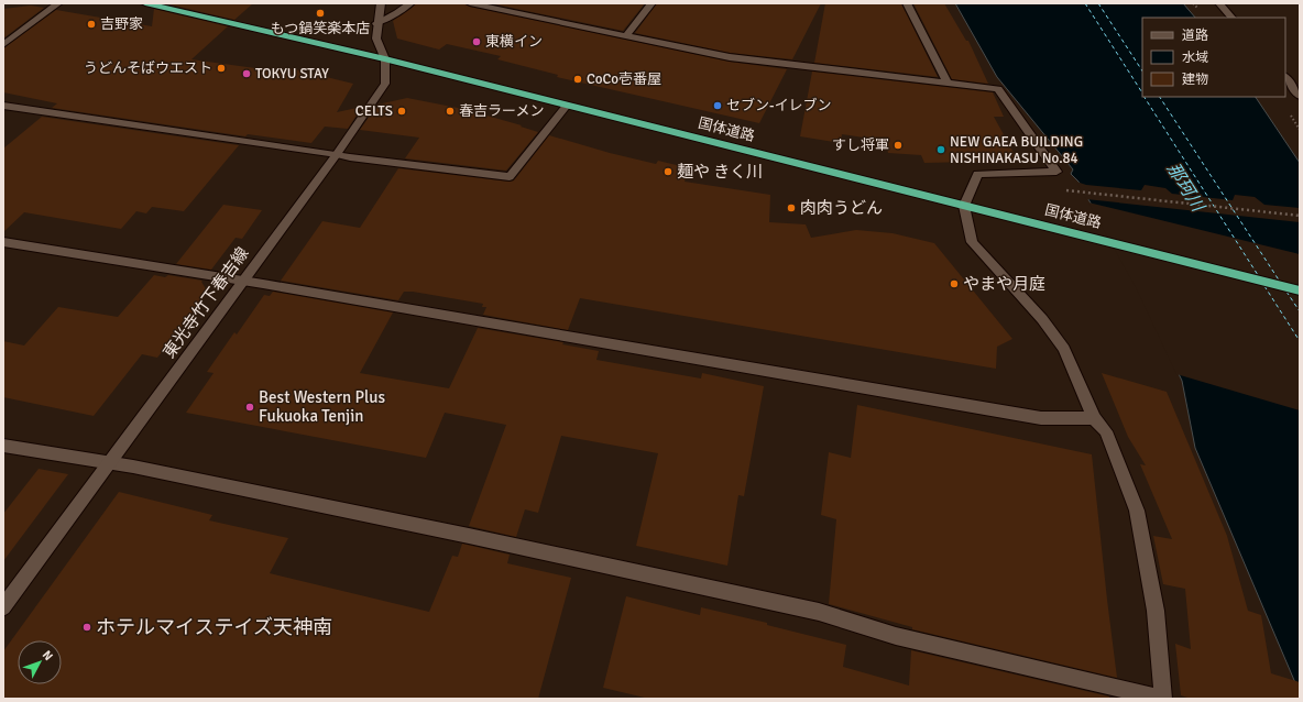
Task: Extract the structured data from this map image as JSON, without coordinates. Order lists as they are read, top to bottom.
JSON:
{
  "streets": {
    "highway": ["国体道路"],
    "street": ["東光寺竹下春吉線"]
  },
  "crossings": [
    ["国体道路", "東光寺竹下春吉線"]
  ],
  "water": ["那珂川"],
  "places": [
    "もつ鍋笑楽本店",
    "吉野家",
    "東横イン",
    "うどんそばウエスト",
    "TOKYU STAY",
    "CoCo壱番屋",
    "セブン-イレブン",
    "CELTS",
    "春吉ラーメン",
    "すし将軍",
    "NEW GAEA BUILDING NISHINAKASU No.84",
    "麺や きく川",
    "肉肉うどん",
    "やまや月庭",
    "Best Western Plus Fukuoka Tenjin",
    "ホテルマイステイズ天神南"
  ],
  "legend": ["道路", "水域", "建物"],
  "north": "top right"
}
